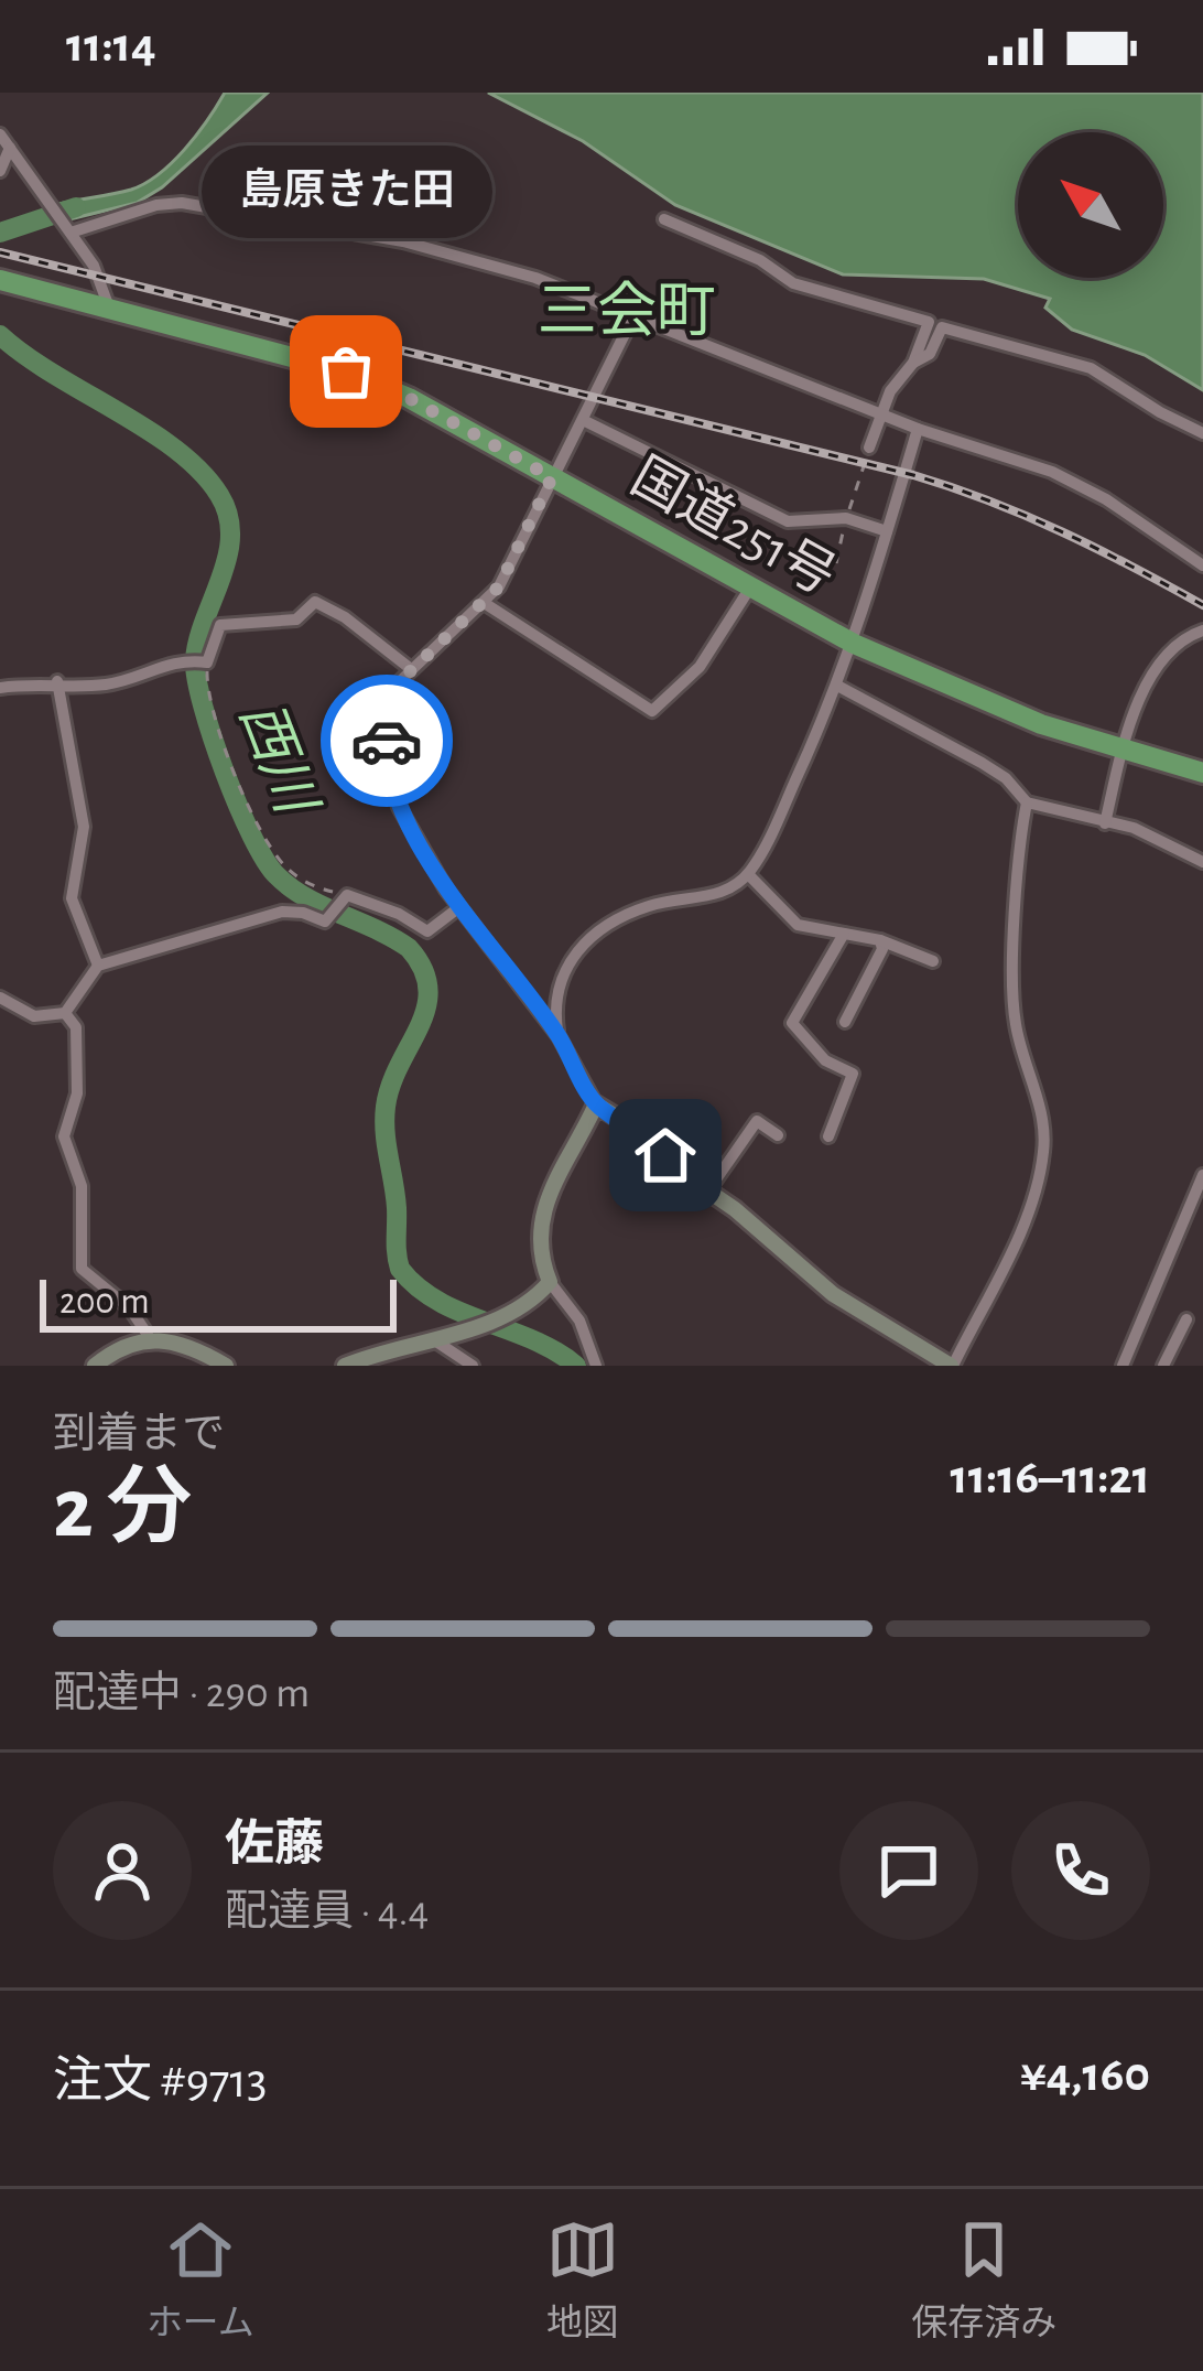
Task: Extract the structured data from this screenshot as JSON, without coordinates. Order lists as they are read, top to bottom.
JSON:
{
  "streets": {
    "highway": ["国道251号"]
  },
  "districts": ["三会町"],
  "water": ["西川"],
  "places": ["島原きた田"],
  "scale_bar": "200 m",
  "north": "top left",
  "page": {
    "status": "11:14",
    "bubble": "島原きた田",
    "scale": "200 m",
    "heading": ["2 分", "到着まで", "11:16–11:21"],
    "panel": [
      "佐藤",
      "配達員 · 4.4",
      "注文 #9713",
      "¥4,160"
    ],
    "bar": "配達中 · 290 m",
    "tabs": ["ホーム", "地図", "保存済み"]
  }
}
